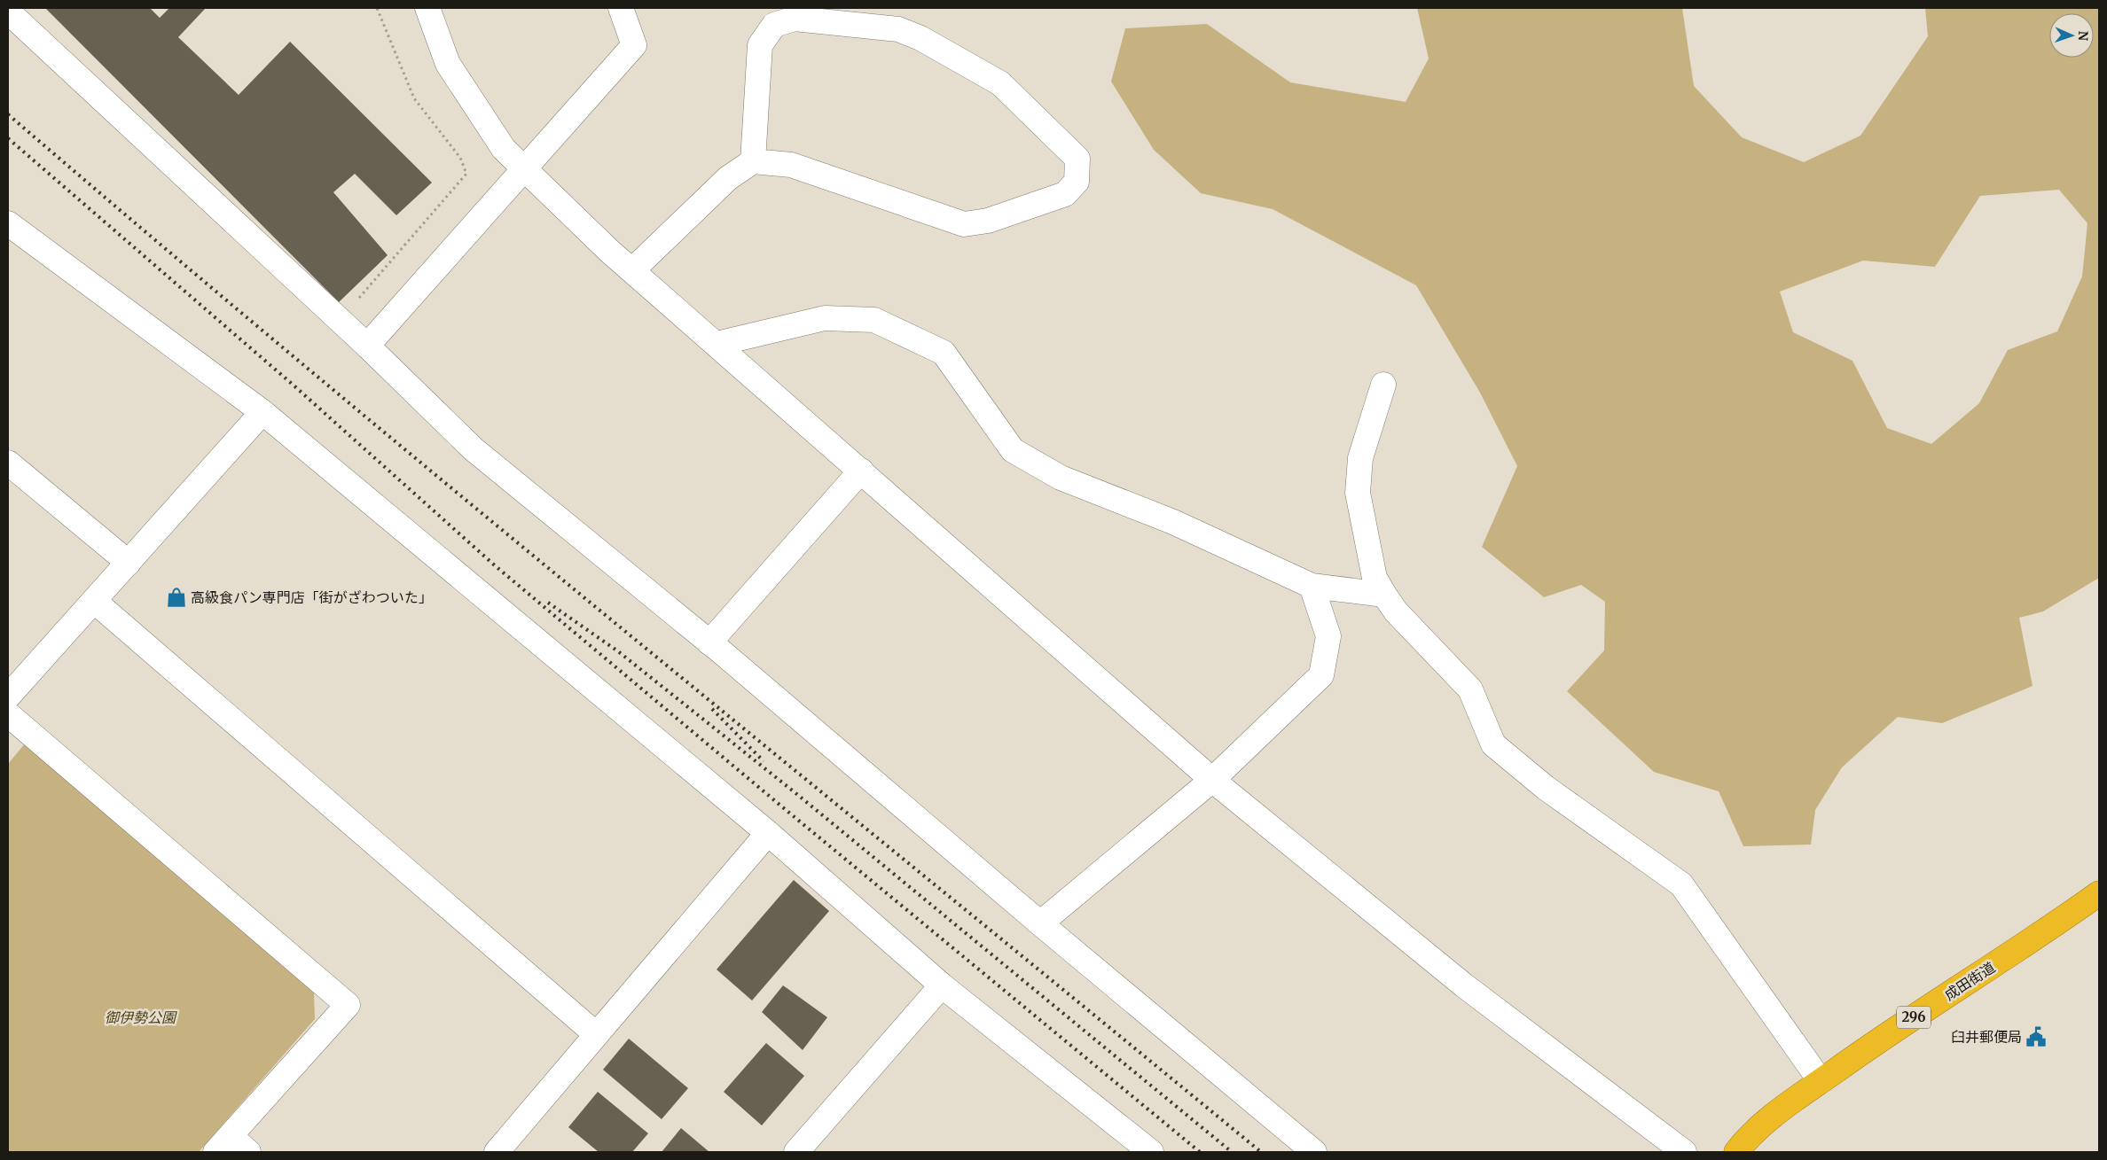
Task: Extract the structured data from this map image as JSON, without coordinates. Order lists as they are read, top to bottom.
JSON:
{
  "streets": {
    "highway": ["成田街道", "296"]
  },
  "parks": ["御伊勢公園"],
  "places": {
    "shop": ["高級食パン専門店「街がざわついた」"],
    "public building": ["臼井郵便局"]
  },
  "north": "right"
}
